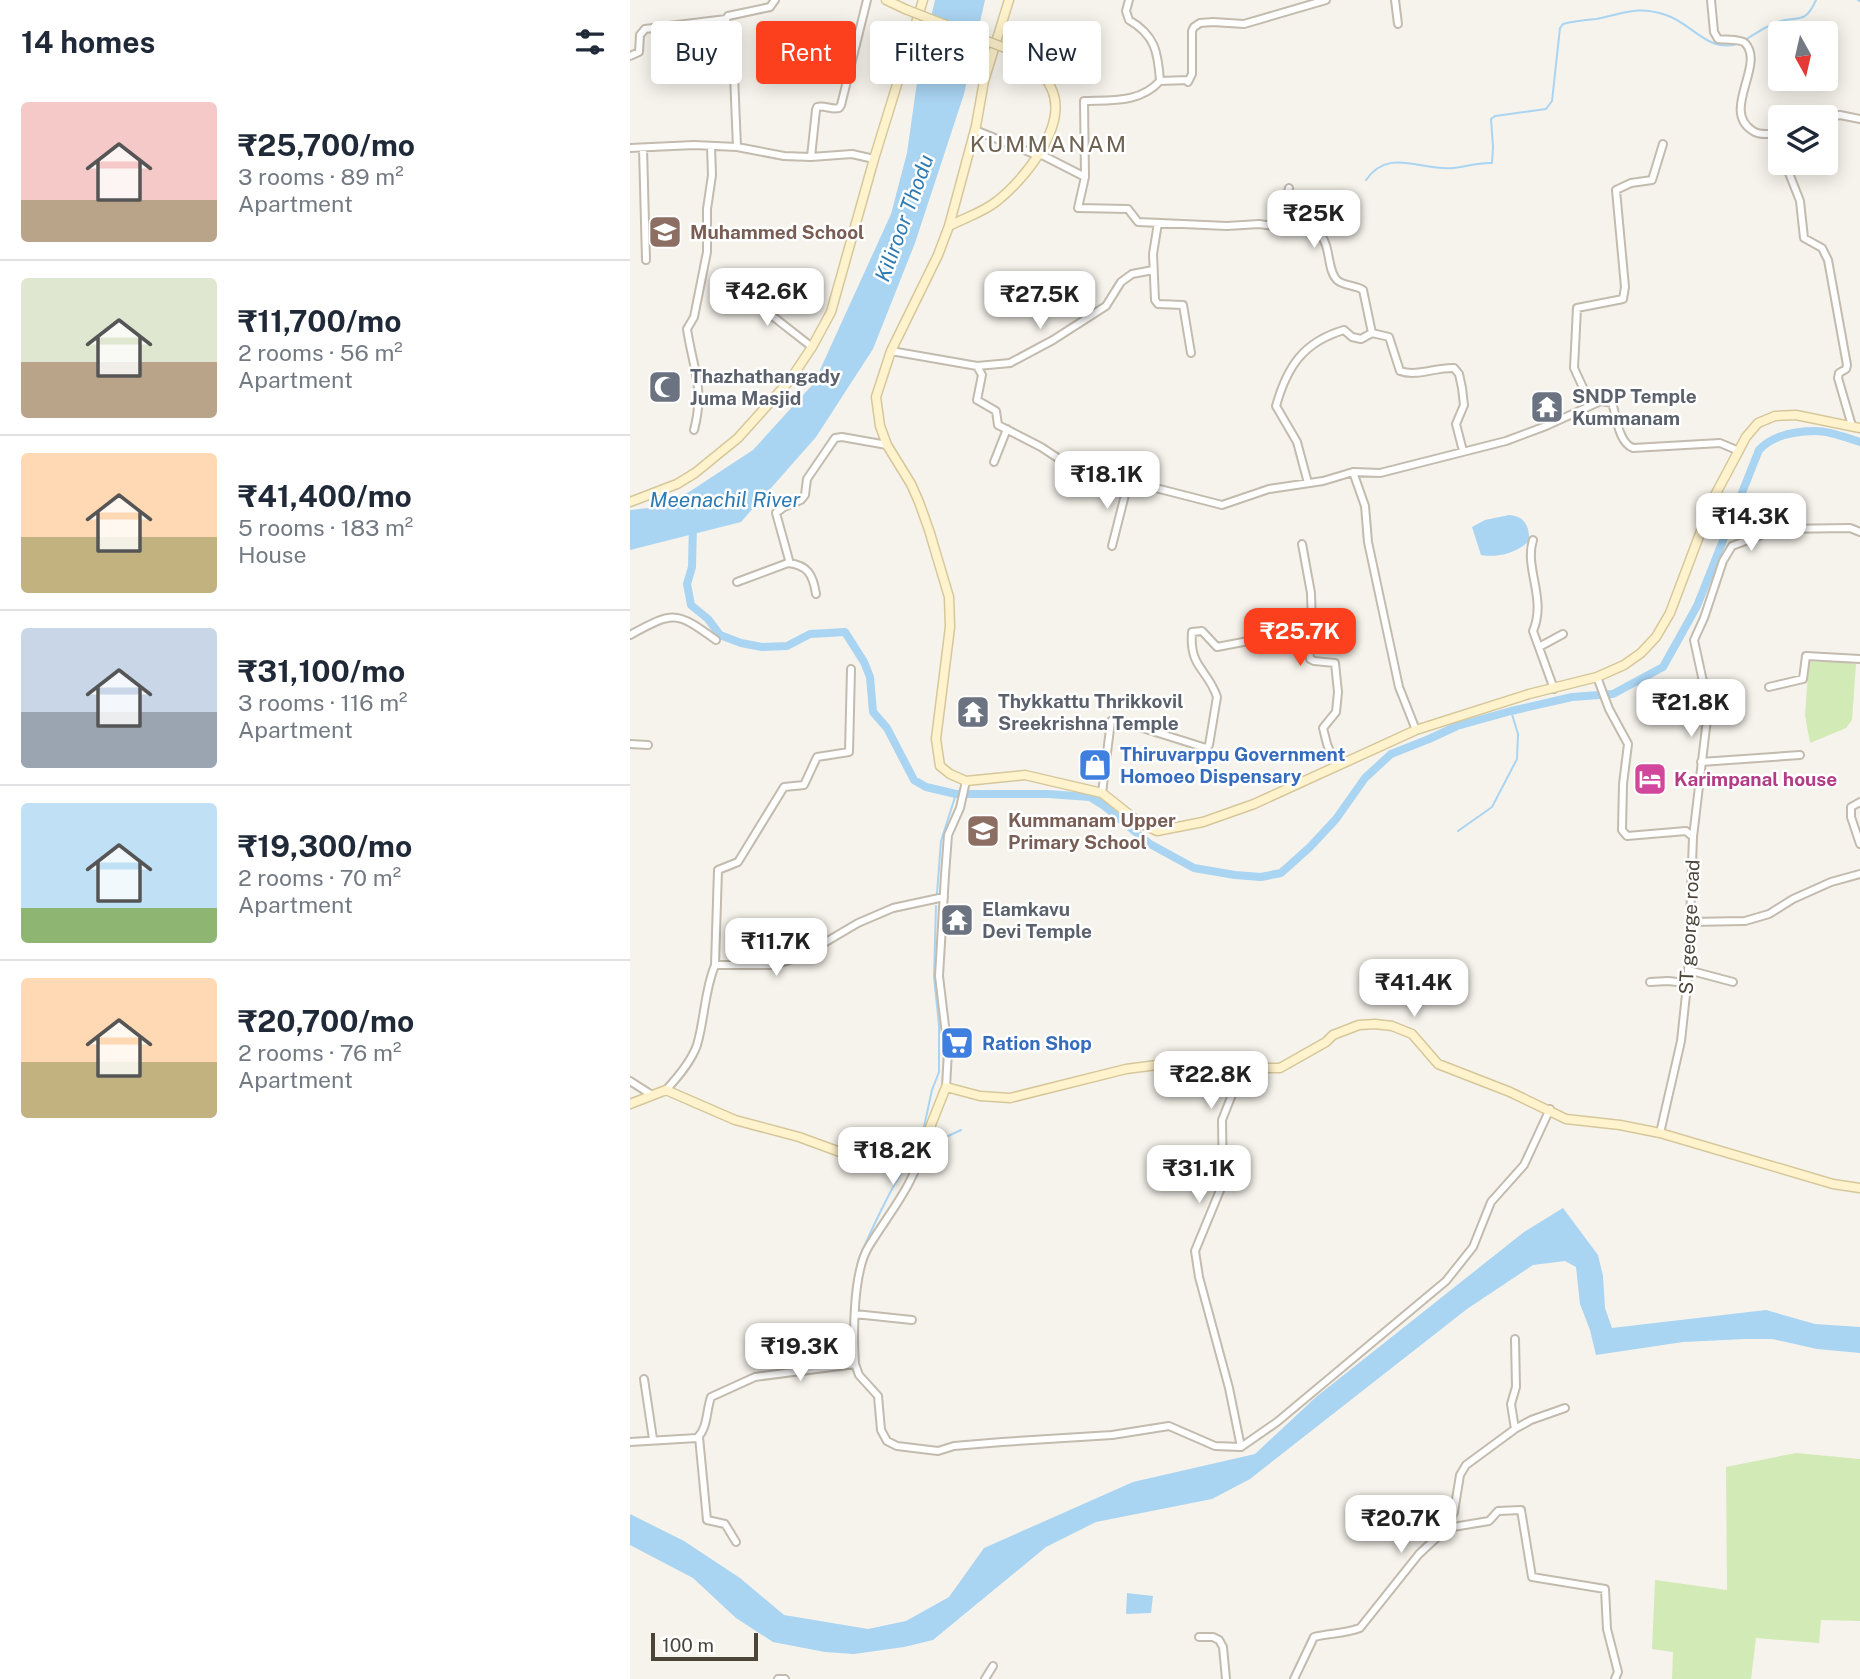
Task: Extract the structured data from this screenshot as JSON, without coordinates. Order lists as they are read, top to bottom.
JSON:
{
  "streets": {
    "street": ["ST george road"]
  },
  "districts": ["KUMMANAM"],
  "water": ["Kiliroor Thodu", "Meenachil River"],
  "places": {
    "school or university": ["Muhammed School", "Kummanam Upper Primary School"],
    "mosque": ["Thazhathangady Juma Masjid"],
    "temple": ["SNDP Temple Kummanam", "Thykkattu Thrikkovil Sreekrishna Temple", "Elamkavu Devi Temple"],
    "shop": ["Thiruvarppu Government Homoeo Dispensary"],
    "hotel": ["Karimpanal house"],
    "supermarket": ["Ration Shop"]
  },
  "scale_bar": "100 m",
  "north": "bottom",
  "page": {
    "heading": "14 homes",
    "chip": [
      "Buy",
      "Rent",
      "Filters",
      "New"
    ],
    "list": [
      {
        "name": "₹25,700/mo",
        "note": "3 rooms · 89 m² · Apartment"
      },
      {
        "name": "₹11,700/mo",
        "note": "2 rooms · 56 m² · Apartment"
      },
      {
        "name": "₹41,400/mo",
        "note": "5 rooms · 183 m² · House"
      },
      {
        "name": "₹31,100/mo",
        "note": "3 rooms · 116 m² · Apartment"
      },
      {
        "name": "₹19,300/mo",
        "note": "2 rooms · 70 m² · Apartment"
      },
      {
        "name": "₹20,700/mo",
        "note": "2 rooms · 76 m² · Apartment"
      }
    ],
    "price": [
      "₹25K",
      "₹42.6K",
      "₹27.5K",
      "₹18.1K",
      "₹14.3K",
      "₹25.7K",
      "₹21.8K",
      "₹11.7K",
      "₹41.4K",
      "₹22.8K",
      "₹18.2K",
      "₹31.1K",
      "₹19.3K",
      "₹20.7K"
    ],
    "scale": "100 m"
  }
}
